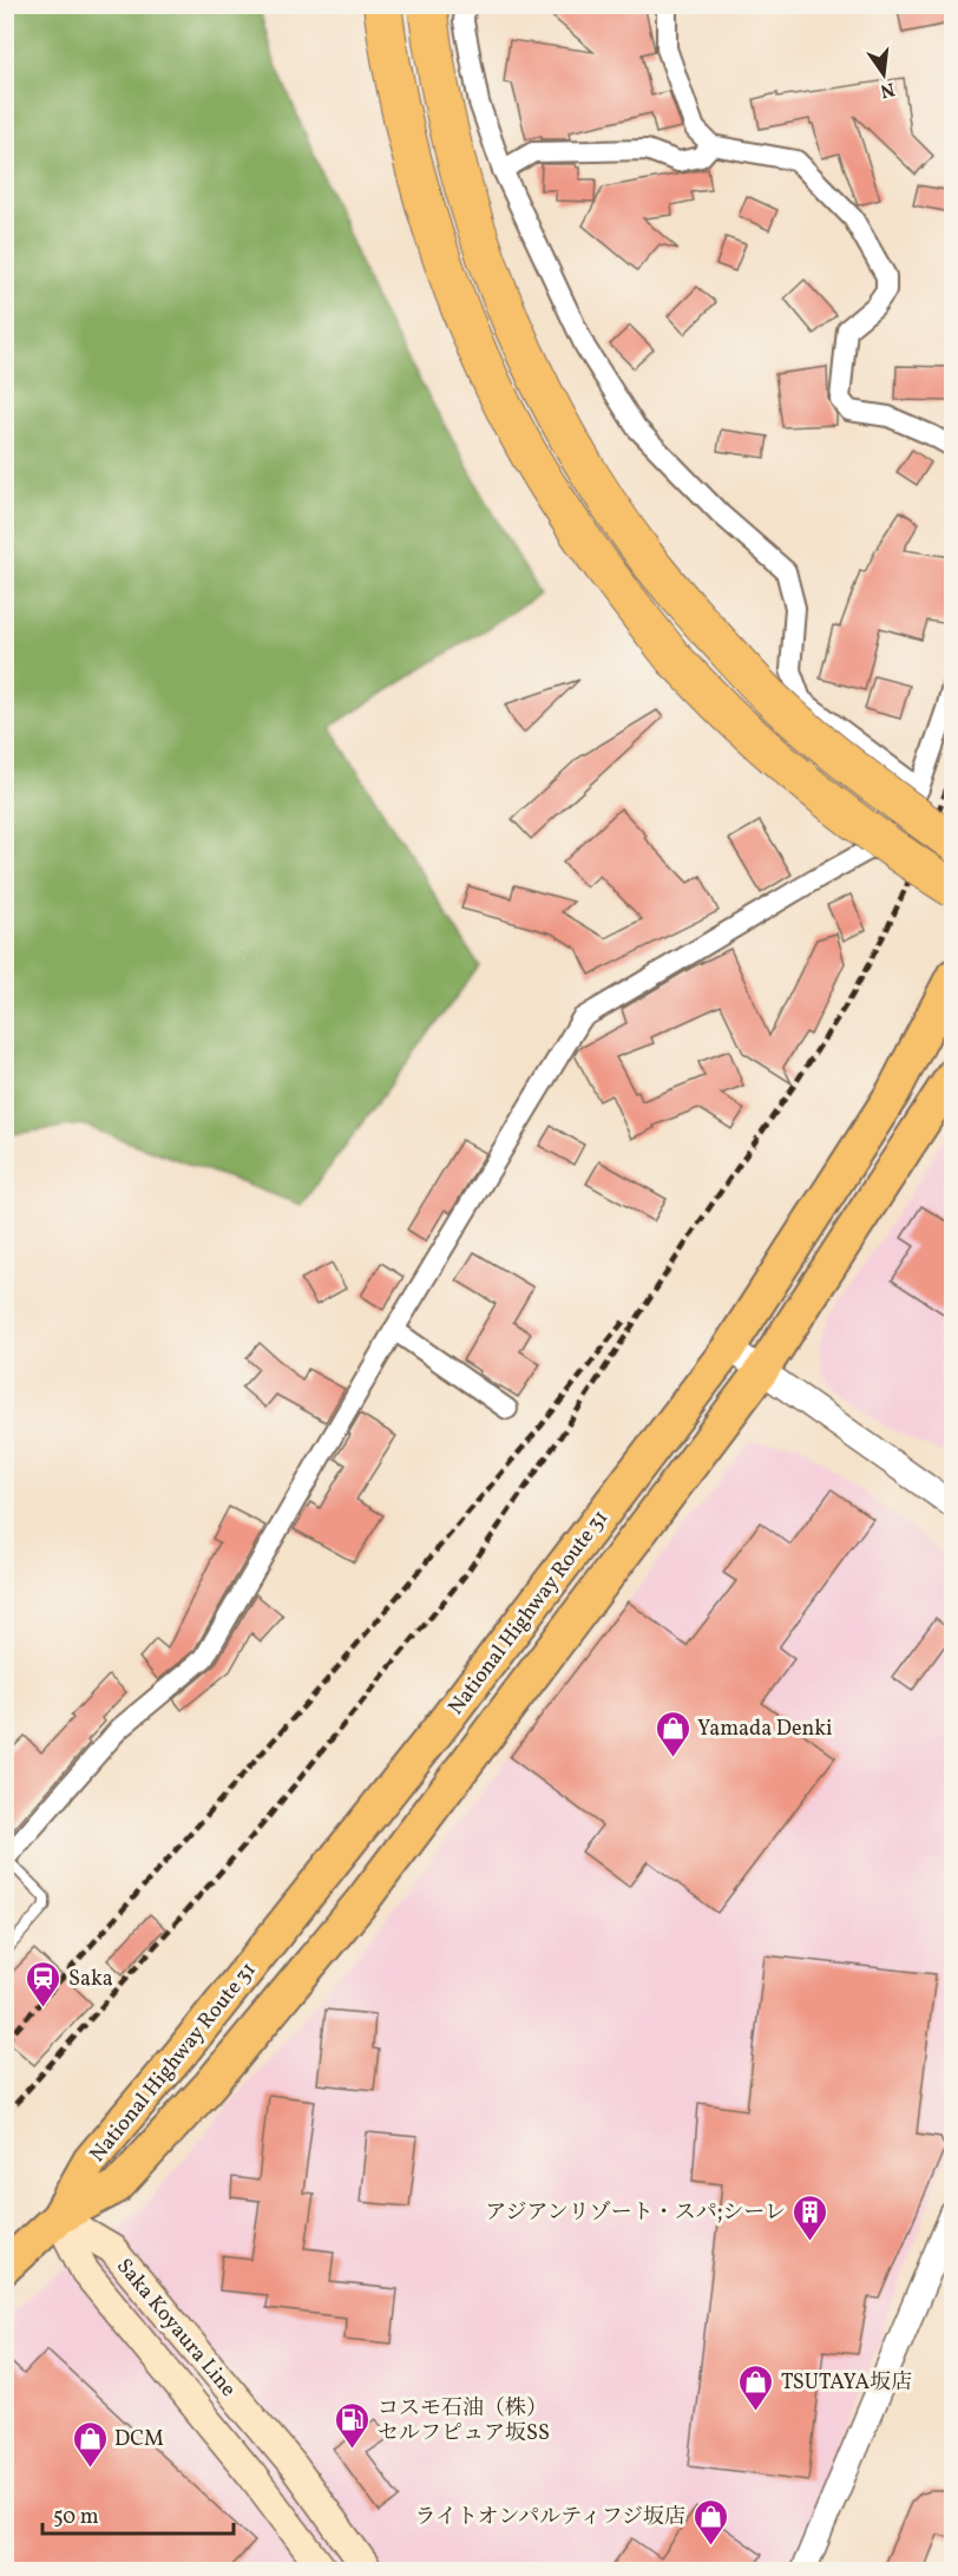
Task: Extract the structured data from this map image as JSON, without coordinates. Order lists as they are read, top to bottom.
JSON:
{
  "streets": {
    "highway": ["National Highway Route 31"],
    "main road": ["Saka Koyaura Line"]
  },
  "crossings": [
    ["National Highway Route 31", "Saka Koyaura Line"]
  ],
  "places": {
    "shop": [
      "Yamada Denki",
      "TSUTAYA坂店",
      "DCM",
      "ライトオンパルティフジ坂店"
    ],
    "station": ["Saka"],
    "building": ["アジアンリゾート・スパ;シーレ"],
    "fuel station": ["コスモ石油（株） セルフピュア坂SS"]
  },
  "scale_bar": "50 m",
  "north": "bottom"
}
